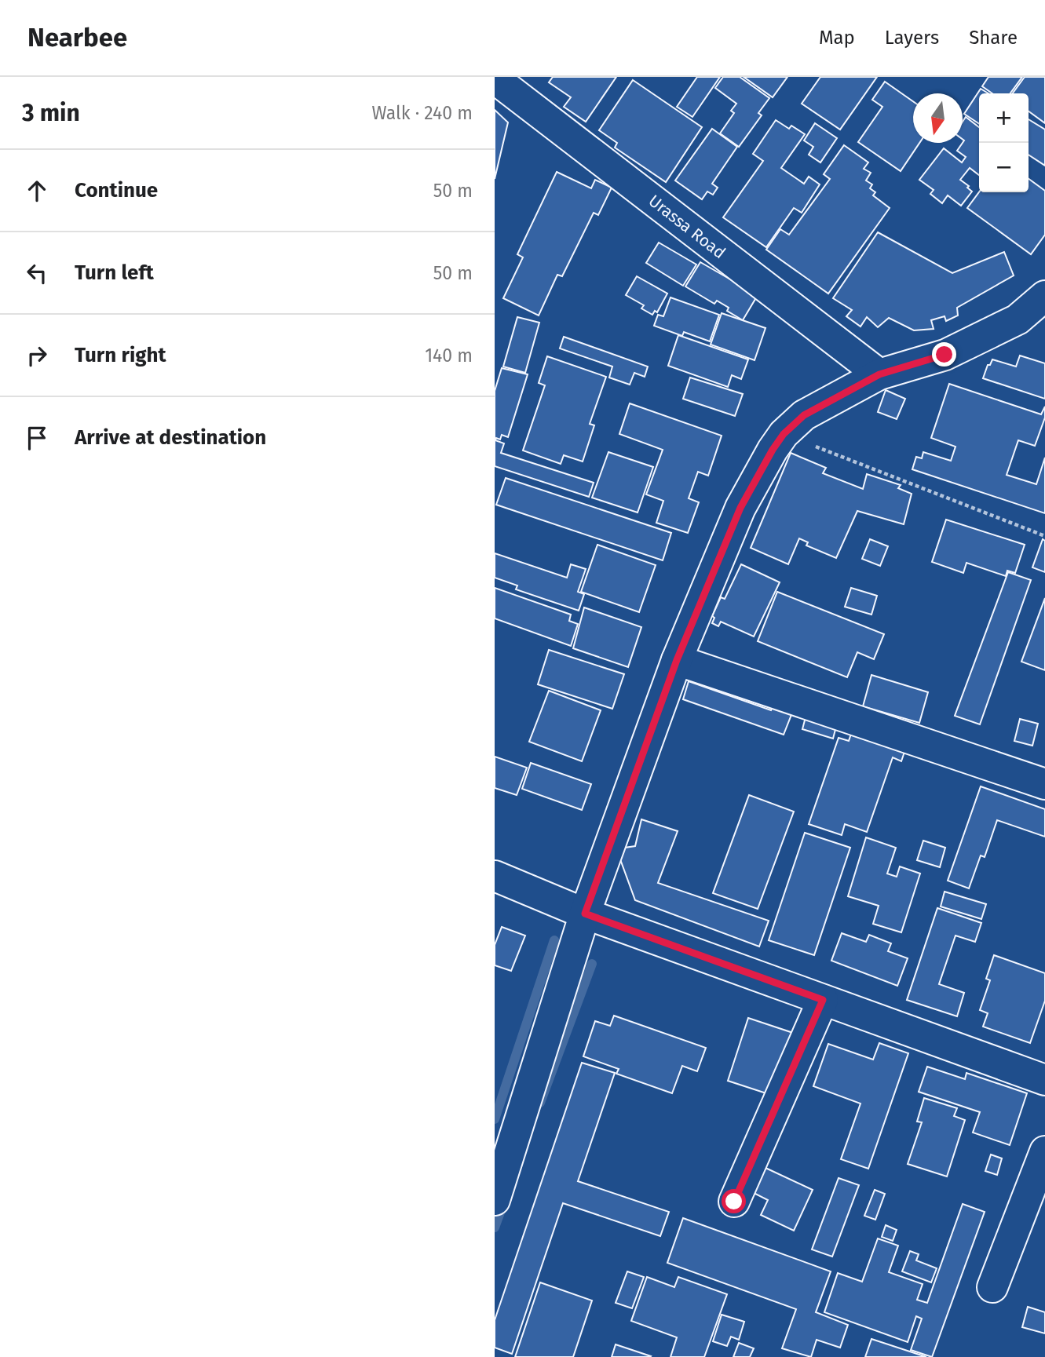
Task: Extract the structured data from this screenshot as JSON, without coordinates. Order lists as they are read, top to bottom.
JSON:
{
  "streets": {
    "street": ["Urassa Road"]
  },
  "north": "bottom",
  "page": {
    "header": "Nearbee",
    "nav": ["Map", "Layers", "Share"],
    "heading": ["3 min", "Walk · 240 m"],
    "map_buttons": ["+", "−"],
    "list": [
      ["Continue", "50 m"],
      ["Turn left", "50 m"],
      ["Turn right", "140 m"],
      "Arrive at destination"
    ]
  }
}
